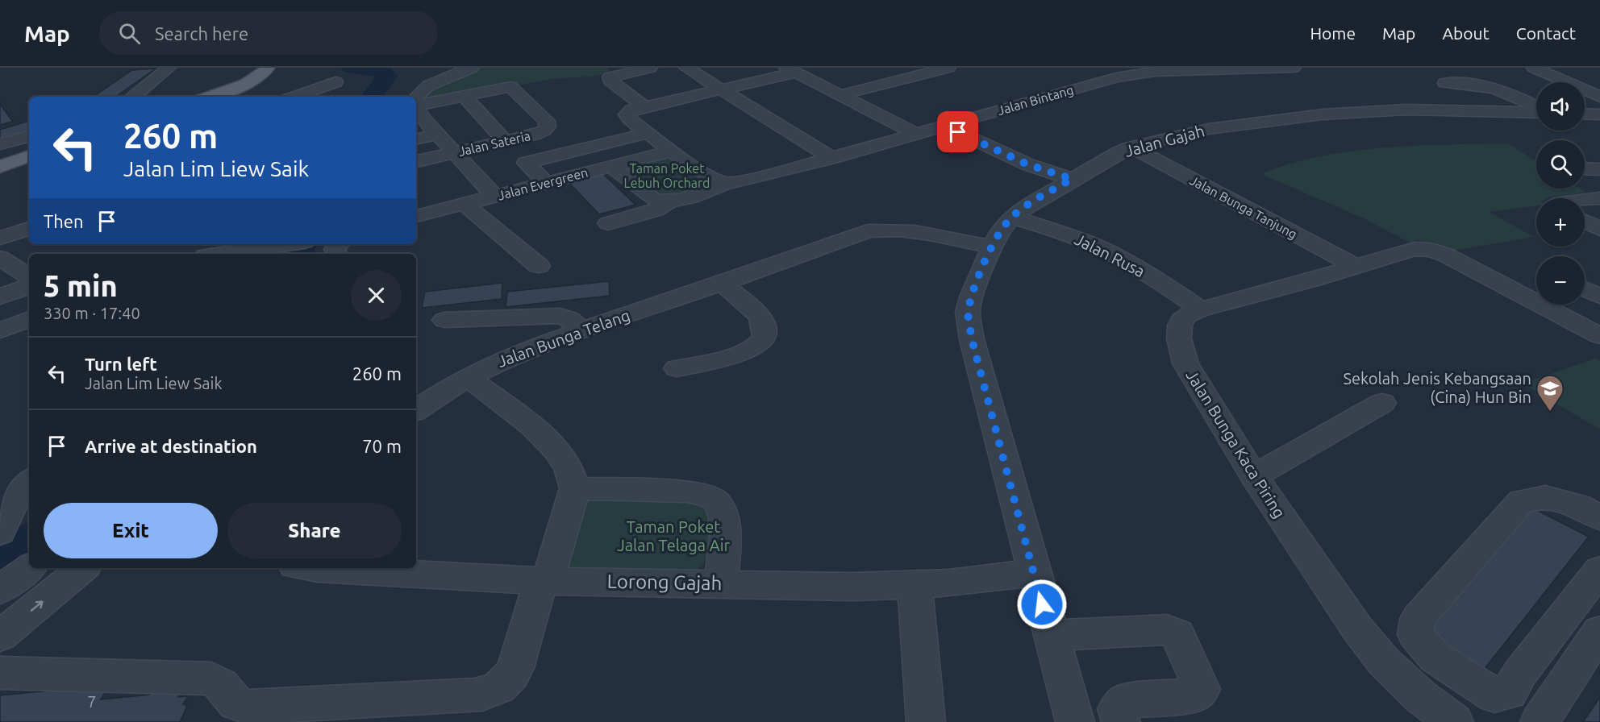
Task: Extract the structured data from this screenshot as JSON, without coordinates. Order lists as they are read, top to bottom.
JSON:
{
  "streets": {
    "street": [
      "Jalan Bintang",
      "Jalan Gajah",
      "Jalan Sateria",
      "Jalan Evergreen",
      "Jalan Bunga Tanjung",
      "Jalan Rusa",
      "Jalan Bunga Telang",
      "Jalan Bunga Kaca Piring",
      "Lorong Gajah"
    ]
  },
  "crossings": [
    ["Jalan Gajah", "Jalan Bunga Tanjung"],
    ["Jalan Gajah", "Jalan Rusa"],
    ["Jalan Gajah", "Jalan Bunga Telang"],
    ["Jalan Gajah", "Lorong Gajah"],
    ["Jalan Bunga Tanjung", "Jalan Bunga Kaca Piring"],
    ["Jalan Rusa", "Jalan Bunga Kaca Piring"]
  ],
  "parks": ["Taman Poket Lebuh Orchard", "Taman Poket Jalan Telaga Air"],
  "places": {
    "school or university": ["Sekolah Jenis Kebangsaan (Cina) Hun Bin"]
  },
  "house_numbers": ["7"],
  "page": {
    "header": "Map",
    "search": "Search here",
    "nav": [
      "Home",
      "Map",
      "About",
      "Contact"
    ],
    "map_buttons": ["+", "−"],
    "turn": ["260 m", "Jalan Lim Liew Saik"],
    "then": "Then",
    "heading": ["5 min", "330 m · 17:40"],
    "list": [
      {
        "name": "Turn left",
        "note": "Jalan Lim Liew Saik",
        "value": "260 m"
      },
      {
        "name": "Arrive at destination",
        "value": "70 m"
      }
    ],
    "buttons": ["Exit", "Share"]
  }
}
